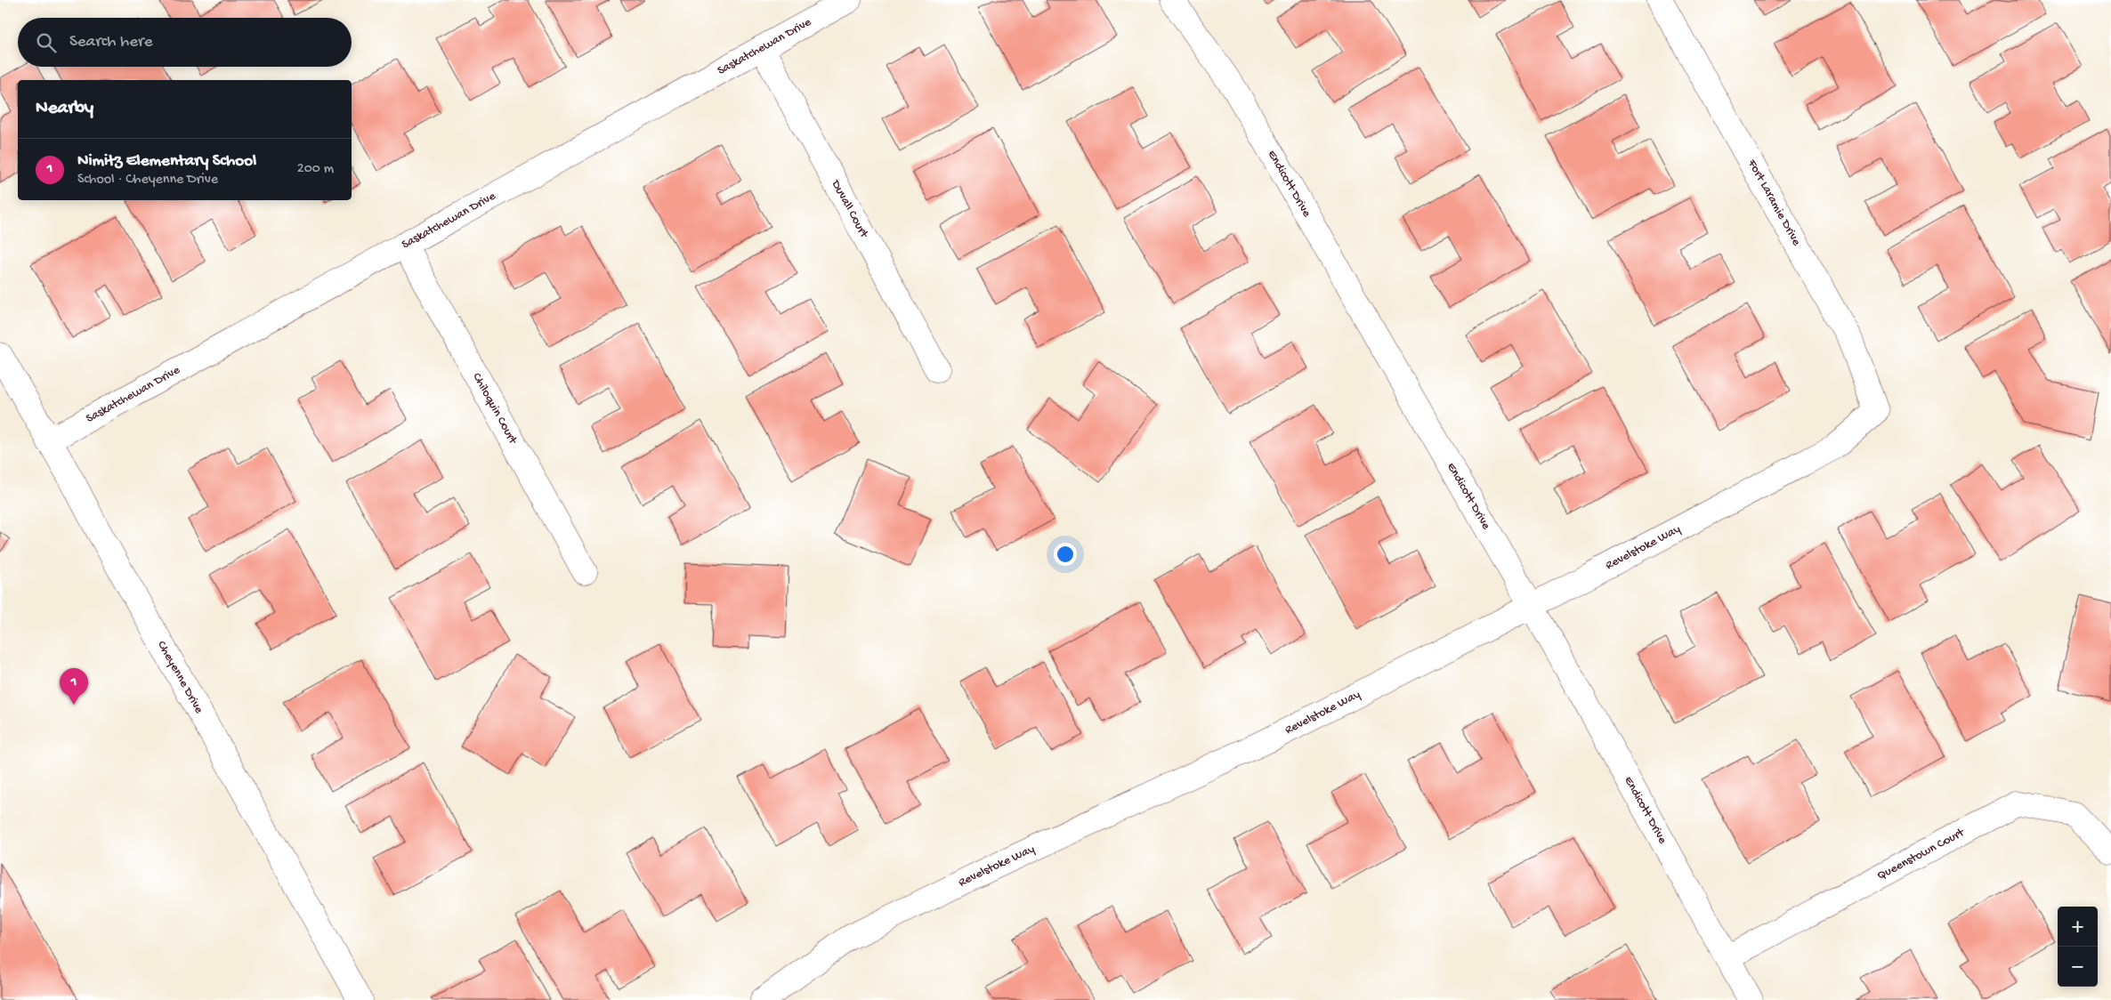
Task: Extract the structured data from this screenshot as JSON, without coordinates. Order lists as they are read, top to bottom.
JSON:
{
  "streets": {
    "street": [
      "Saskatchewan Drive",
      "Endicott Drive",
      "Fort Laramie Drive",
      "Duvall Court",
      "Chiloquin Court",
      "Revelstoke Way",
      "Cheyenne Drive",
      "Queenstown Court"
    ]
  },
  "crossings": [
    ["Saskatchewan Drive", "Duvall Court"],
    ["Saskatchewan Drive", "Chiloquin Court"],
    ["Saskatchewan Drive", "Cheyenne Drive"],
    ["Endicott Drive", "Revelstoke Way"],
    ["Endicott Drive", "Queenstown Court"],
    ["Fort Laramie Drive", "Revelstoke Way"]
  ],
  "page": {
    "search": "Search here",
    "heading": "Nearby",
    "list": [
      {
        "mark": "1",
        "name": "Nimitz Elementary School",
        "note": "School · Cheyenne Drive",
        "value": "200 m"
      }
    ],
    "pins": "1",
    "map_buttons": ["+", "−"]
  }
}
